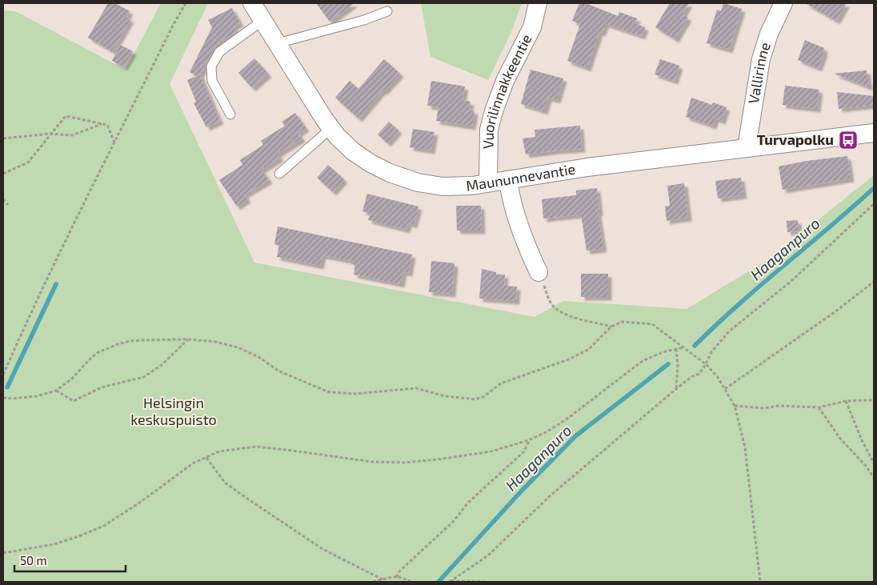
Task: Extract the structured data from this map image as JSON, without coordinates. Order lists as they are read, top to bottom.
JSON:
{
  "streets": {
    "street": ["Vallirinne", "Vuorilinnakkeentie", "Maununnevantie"]
  },
  "crossings": [
    ["Vallirinne", "Maununnevantie"],
    ["Vuorilinnakkeentie", "Maununnevantie"]
  ],
  "water": ["Haaganpuro"],
  "parks": ["Helsingin keskuspuisto"],
  "places": {
    "bus stop": ["Turvapolku"]
  },
  "scale_bar": "50 m"
}
